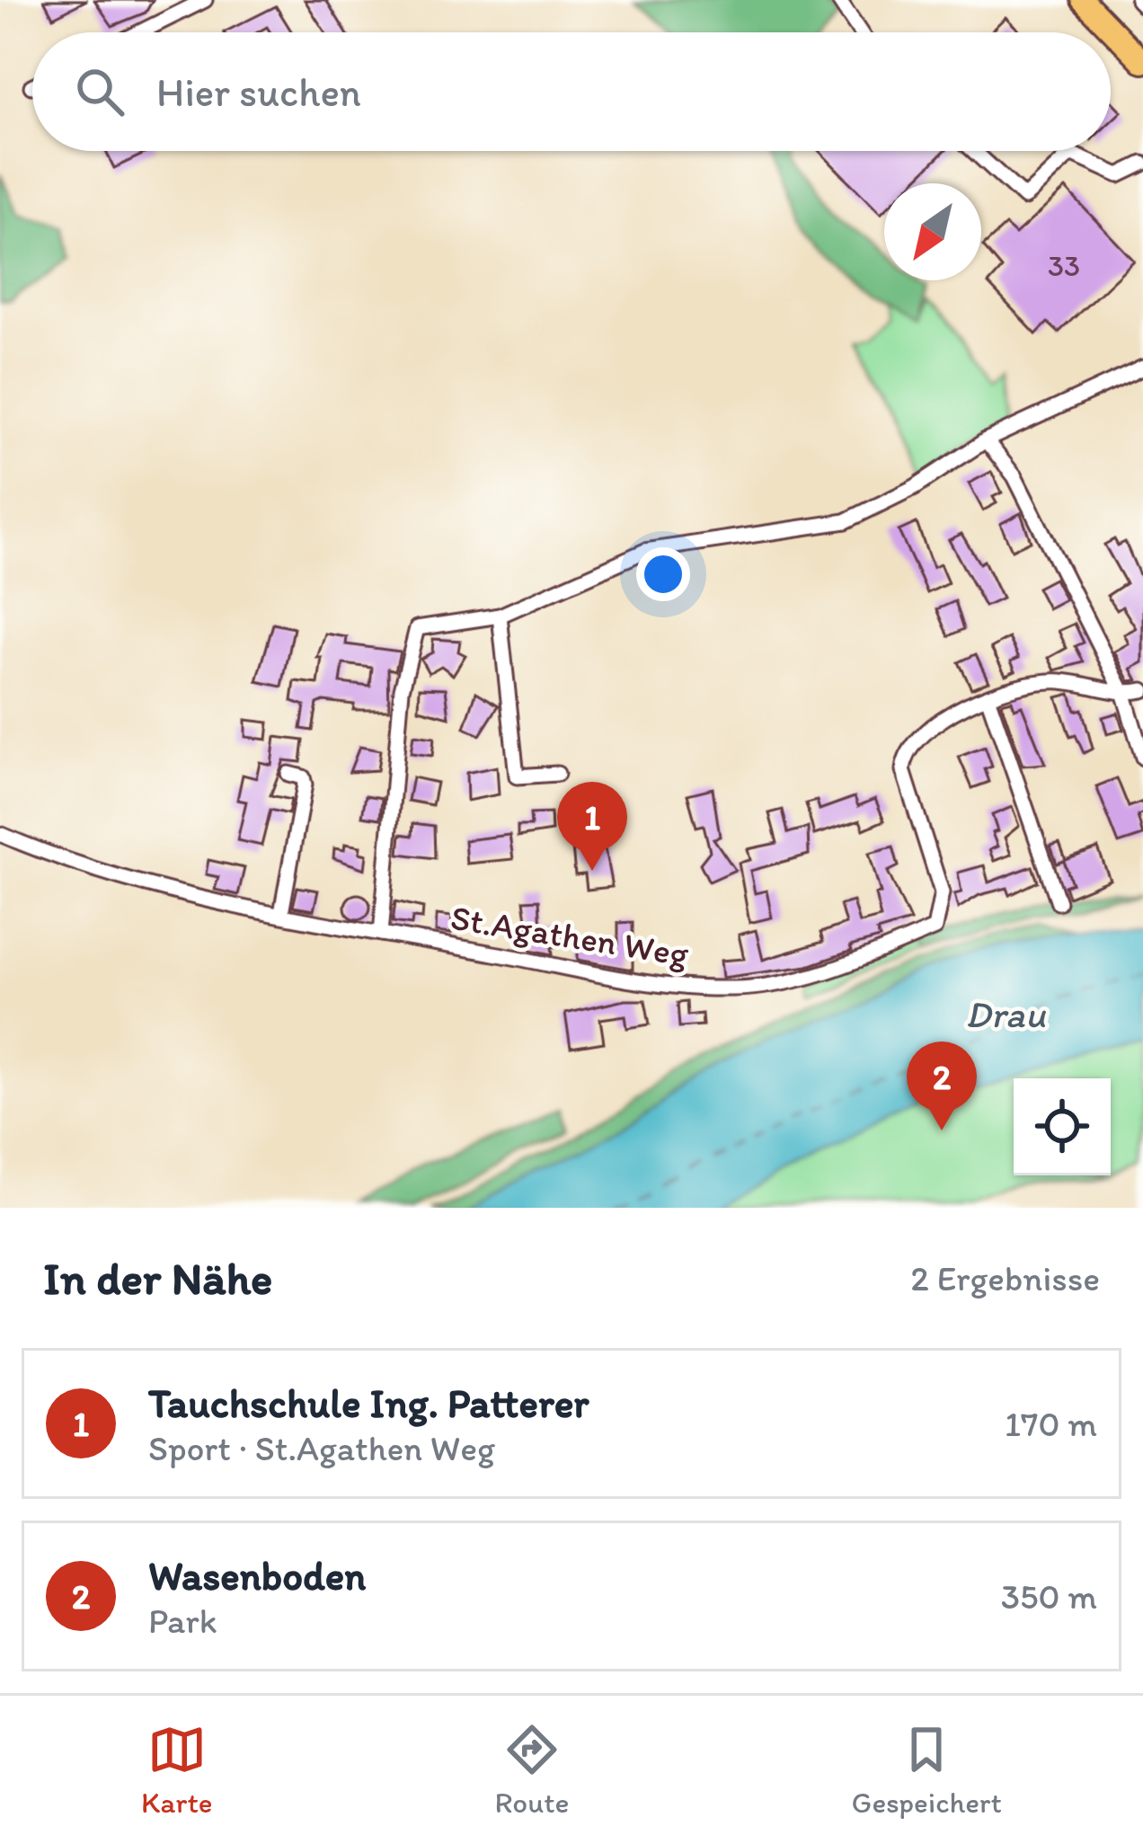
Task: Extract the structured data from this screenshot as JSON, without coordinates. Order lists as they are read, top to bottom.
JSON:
{
  "streets": {
    "street": ["St.Agathen Weg"]
  },
  "water": ["Drau"],
  "house_numbers": ["33"],
  "north": "bottom left",
  "page": {
    "search": "Hier suchen",
    "pins": ["1", "2"],
    "heading": ["In der Nähe", "2 Ergebnisse"],
    "list": [
      {
        "mark": "1",
        "name": "Tauchschule Ing. Patterer",
        "note": "Sport · St.Agathen Weg",
        "value": "170 m"
      },
      {
        "mark": "2",
        "name": "Wasenboden",
        "note": "Park",
        "value": "350 m"
      }
    ],
    "nav": ["Karte", "Route", "Gespeichert"]
  }
}
